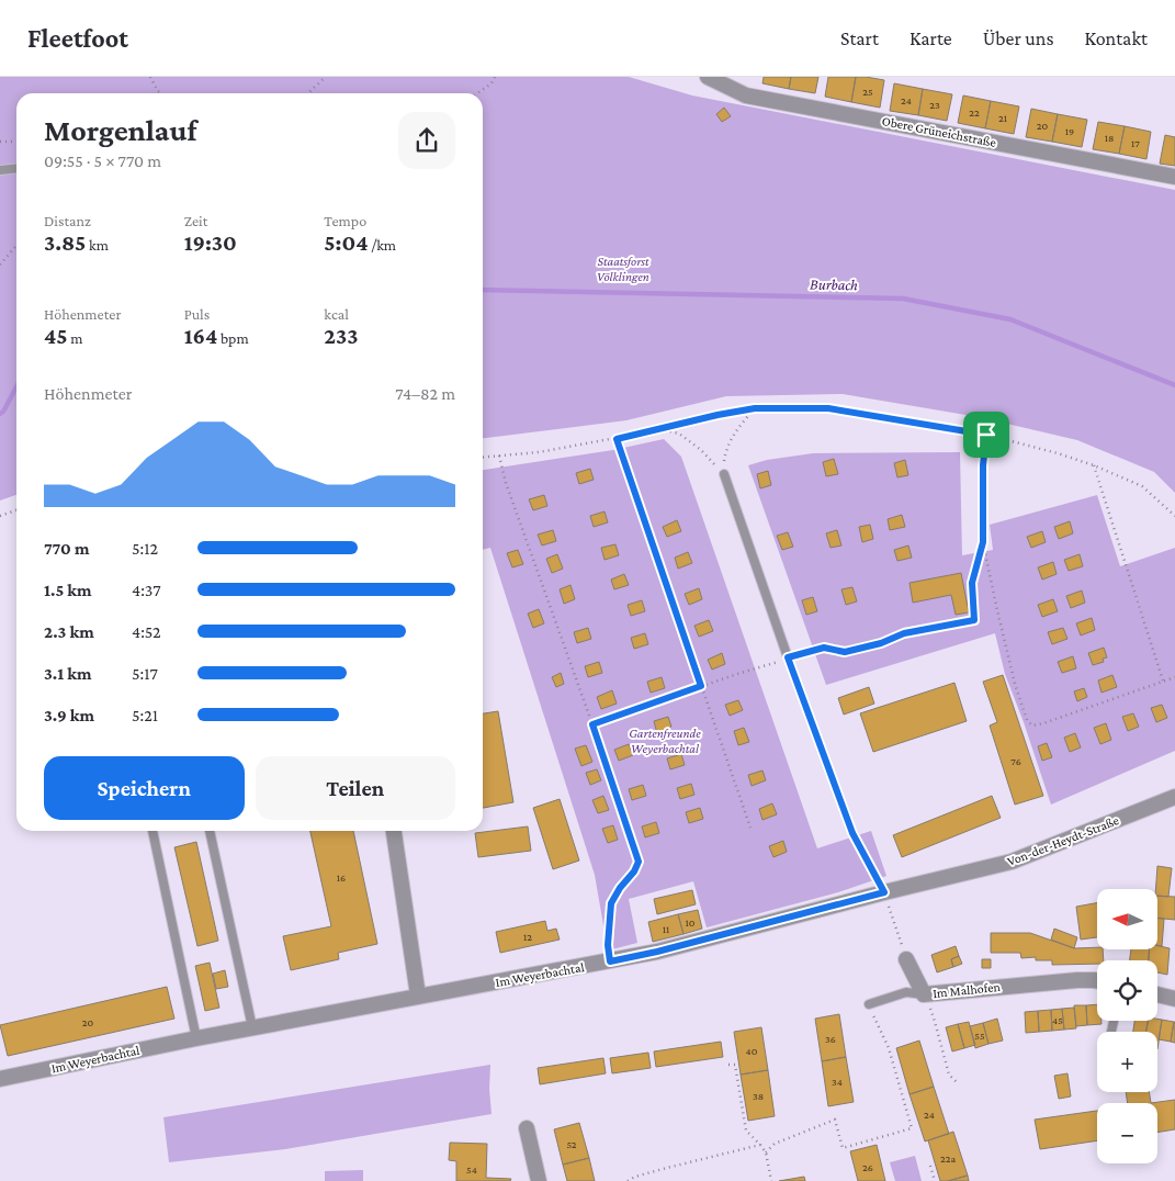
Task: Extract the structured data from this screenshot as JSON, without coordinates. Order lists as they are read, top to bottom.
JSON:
{
  "streets": {
    "street": [
      "Obere Grüneichstraße",
      "Von-der-Heydt-Straße",
      "Im Weyerbachtal",
      "Im Malhofen"
    ]
  },
  "crossings": [
    ["Von-der-Heydt-Straße", "Im Weyerbachtal"]
  ],
  "water": ["Burbach"],
  "parks": ["Staatsforst Völklingen", "Gartenfreunde Weyerbachtal"],
  "house_numbers": [
    "25",
    "24",
    "23",
    "22",
    "21",
    "20",
    "19",
    "18",
    "17",
    "76",
    "16",
    "10",
    "11",
    "12",
    "45",
    "20",
    "55",
    "36",
    "40",
    "34",
    "38",
    "24",
    "52",
    "22a",
    "26",
    "54"
  ],
  "north": "left",
  "page": {
    "header": "Fleetfoot",
    "nav": [
      "Start",
      "Karte",
      "Über uns",
      "Kontakt"
    ],
    "heading": ["Morgenlauf", "09:55 · 5 × 770 m"],
    "stats": [
      ["Distanz", "3.85 km"],
      ["Zeit", "19:30"],
      ["Tempo", "5:04 /km"],
      ["Höhenmeter", "45 m"],
      ["Puls", "164 bpm"],
      ["kcal", "233"]
    ],
    "chart": ["Höhenmeter", "74–82 m"],
    "list": [
      {
        "name": "770 m",
        "note": "5:12"
      },
      {
        "name": "1.5 km",
        "note": "4:37"
      },
      {
        "name": "2.3 km",
        "note": "4:52"
      },
      {
        "name": "3.1 km",
        "note": "5:17"
      },
      {
        "name": "3.9 km",
        "note": "5:21"
      }
    ],
    "buttons": ["Speichern", "Teilen"],
    "map_buttons": ["+", "−"]
  }
}
